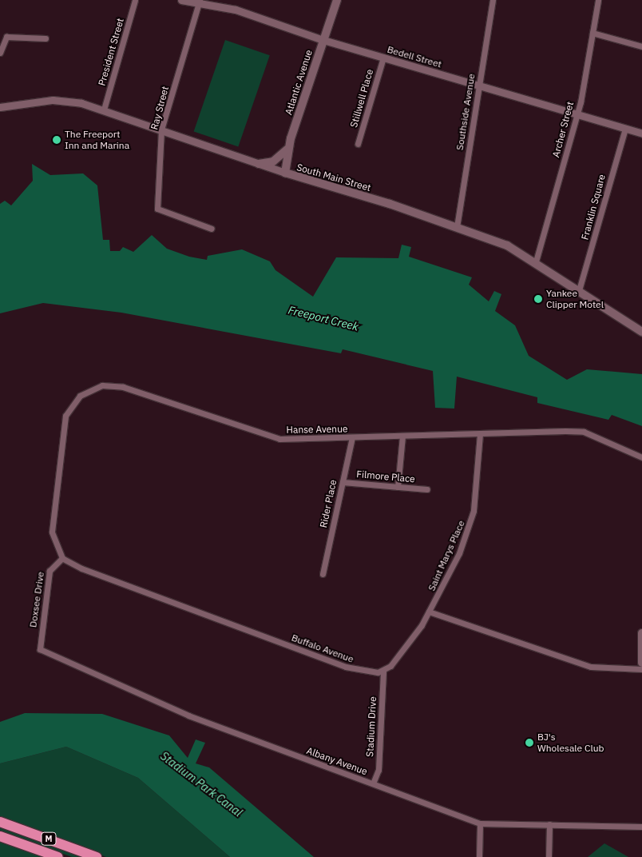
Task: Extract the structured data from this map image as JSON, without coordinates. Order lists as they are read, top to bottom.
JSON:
{
  "streets": {
    "highway": ["M"],
    "main road": ["Atlantic Avenue", "South Main Street"],
    "street": [
      "President Street",
      "Bedell Street",
      "Stillwell Place",
      "Ray Street",
      "Southside Avenue",
      "Archer Street",
      "Franklin Square",
      "Hanse Avenue",
      "Filmore Place",
      "Rider Place",
      "Saint Marys Place",
      "Doxsee Drive",
      "Buffalo Avenue",
      "Stadium Drive",
      "Albany Avenue"
    ]
  },
  "crossings": [
    ["President Street", "South Main Street"],
    ["Bedell Street", "Atlantic Avenue"],
    ["Bedell Street", "Stillwell Place"],
    ["Bedell Street", "Ray Street"],
    ["Bedell Street", "Southside Avenue"],
    ["Bedell Street", "Archer Street"],
    ["Bedell Street", "Franklin Square"],
    ["Atlantic Avenue", "South Main Street"],
    ["Ray Street", "South Main Street"],
    ["Southside Avenue", "South Main Street"],
    ["Archer Street", "South Main Street"],
    ["South Main Street", "Franklin Square"],
    ["Hanse Avenue", "Rider Place"],
    ["Hanse Avenue", "Saint Marys Place"],
    ["Hanse Avenue", "Doxsee Drive"],
    ["Hanse Avenue", "Buffalo Avenue"],
    ["Filmore Place", "Rider Place"],
    ["Doxsee Drive", "Buffalo Avenue"],
    ["Doxsee Drive", "Albany Avenue"],
    ["Buffalo Avenue", "Stadium Drive"],
    ["Stadium Drive", "Albany Avenue"]
  ],
  "water": ["Freeport Creek", "Stadium Park Canal"],
  "places": ["The Freeport Inn and Marina", "Yankee Clipper Motel", "BJ's Wholesale Club"]
}
